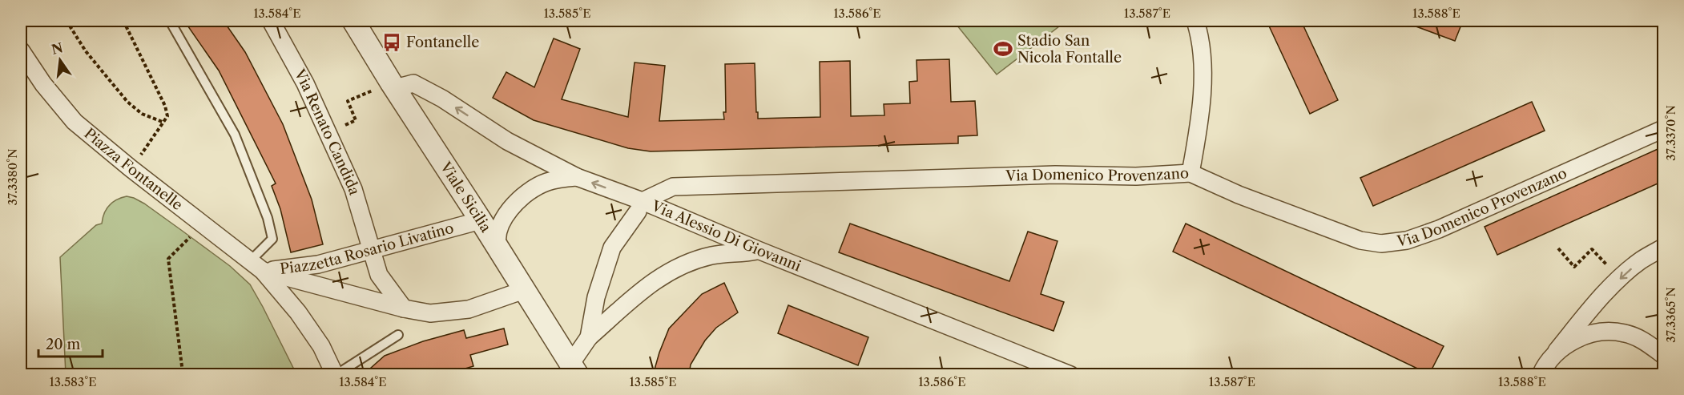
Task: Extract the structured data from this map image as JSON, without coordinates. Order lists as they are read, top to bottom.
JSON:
{
  "streets": {
    "street": [
      "Via Renato Candida",
      "Piazza Fontanelle",
      "Via Domenico Provenzano",
      "Viale Sicilia",
      "Via Alessio Di Giovanni",
      "Piazzetta Rosario Livatino"
    ]
  },
  "crossings": [
    ["Via Renato Candida", "Piazzetta Rosario Livatino"],
    ["Piazza Fontanelle", "Piazzetta Rosario Livatino"],
    ["Via Domenico Provenzano", "Via Alessio Di Giovanni"],
    ["Viale Sicilia", "Via Alessio Di Giovanni"],
    ["Viale Sicilia", "Piazzetta Rosario Livatino"]
  ],
  "one_way": ["Via Alessio Di Giovanni"],
  "places": {
    "bus stop": ["Fontanelle"],
    "sports": ["Stadio San Nicola Fontalle"]
  },
  "scale_bar": "20 m",
  "north": "top",
  "coordinates": [
    "13.584°E",
    "13.585°E",
    "13.586°E",
    "13.587°E",
    "13.588°E",
    "37.3370°N",
    "37.3380°N",
    "37.3365°N",
    "13.583°E"
  ]
}
